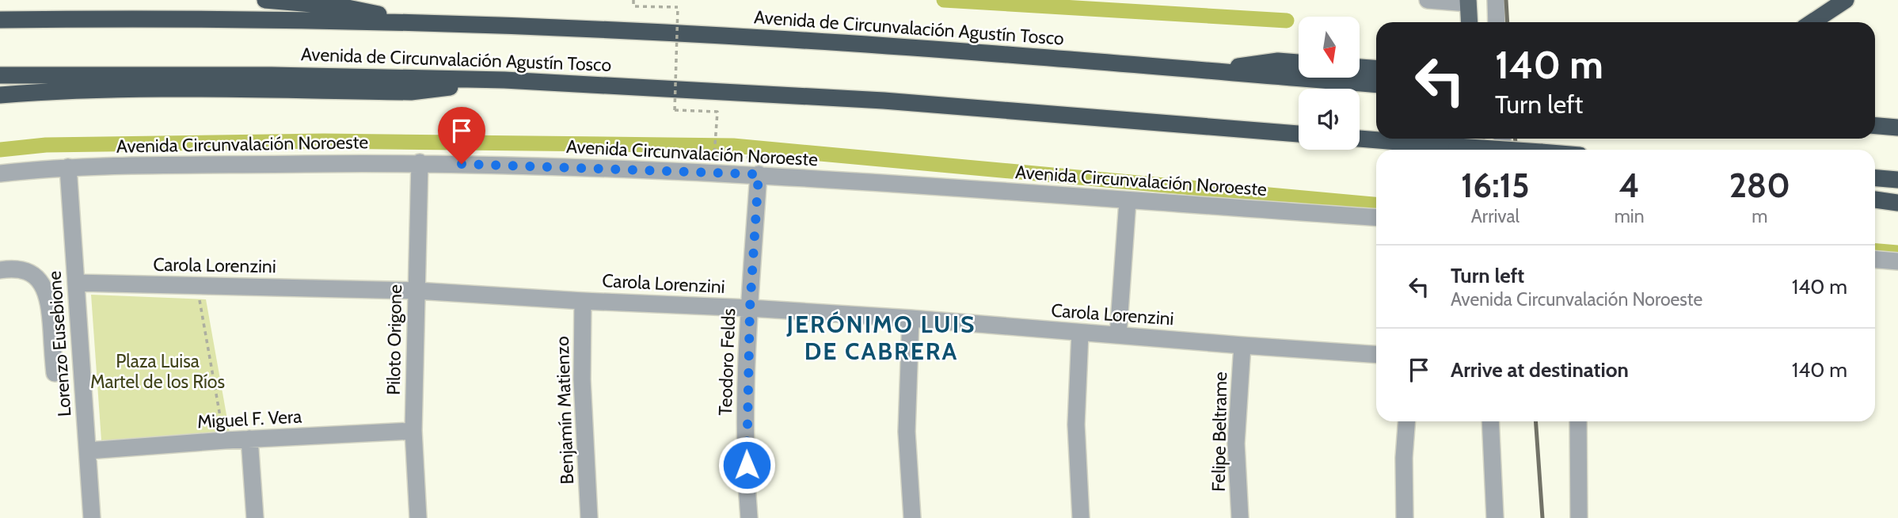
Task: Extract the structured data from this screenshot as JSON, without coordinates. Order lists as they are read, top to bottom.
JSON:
{
  "streets": {
    "highway": ["Avenida de Circunvalación Agustín Tosco"],
    "street": [
      "Avenida Circunvalación Noroeste",
      "Carola Lorenzini",
      "Piloto Origone",
      "Lorenzo Eusebione",
      "Teodoro Felds",
      "Benjamín Matienzo",
      "Miguel F. Vera",
      "Felipe Beltrame"
    ]
  },
  "crossings": [
    ["Avenida Circunvalación Noroeste", "Piloto Origone"],
    ["Avenida Circunvalación Noroeste", "Lorenzo Eusebione"],
    ["Avenida Circunvalación Noroeste", "Teodoro Felds"],
    ["Carola Lorenzini", "Piloto Origone"],
    ["Carola Lorenzini", "Lorenzo Eusebione"],
    ["Carola Lorenzini", "Teodoro Felds"],
    ["Carola Lorenzini", "Benjamín Matienzo"],
    ["Carola Lorenzini", "Felipe Beltrame"],
    ["Piloto Origone", "Miguel F. Vera"],
    ["Lorenzo Eusebione", "Miguel F. Vera"]
  ],
  "districts": ["JERÓNIMO LUIS DE CABRERA"],
  "parks": ["Plaza Luisa Martel de los Ríos"],
  "north": "bottom",
  "page": {
    "turn": ["140 m", "Turn left"],
    "eta": [
      "16:15",
      "Arrival",
      "4",
      "min",
      "280",
      "m"
    ],
    "list": [
      {
        "name": "Turn left",
        "note": "Avenida Circunvalación Noroeste",
        "value": "140 m"
      },
      {
        "name": "Arrive at destination",
        "value": "140 m"
      }
    ]
  }
}
